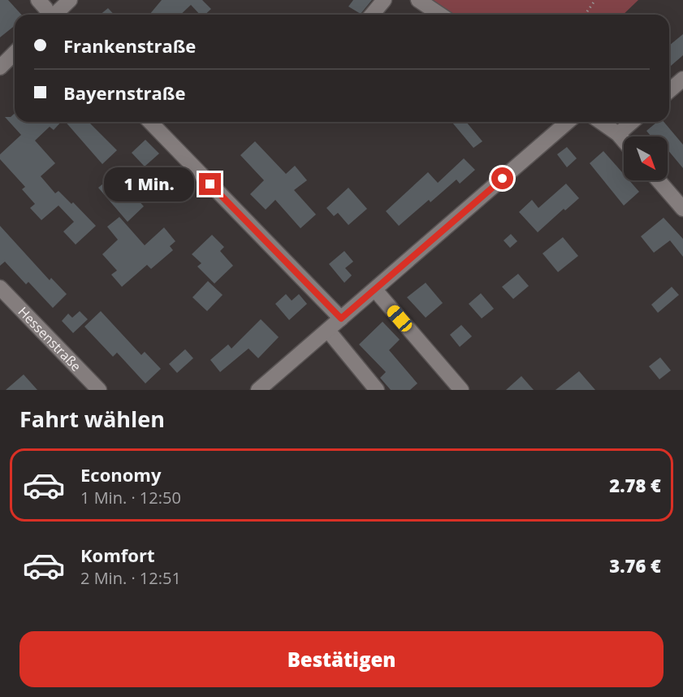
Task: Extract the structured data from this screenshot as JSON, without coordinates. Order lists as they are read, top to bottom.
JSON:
{
  "streets": {
    "street": ["Hessenstraße"]
  },
  "north": "bottom right",
  "page": {
    "banner": ["Frankenstraße", "Bayernstraße"],
    "bubble": "1 Min.",
    "heading": "Fahrt wählen",
    "list": [
      {
        "name": "Economy",
        "note": "1 Min. · 12:50",
        "value": "2.78 €"
      },
      {
        "name": "Komfort",
        "note": "2 Min. · 12:51",
        "value": "3.76 €"
      }
    ],
    "buttons": "Bestätigen"
  }
}
